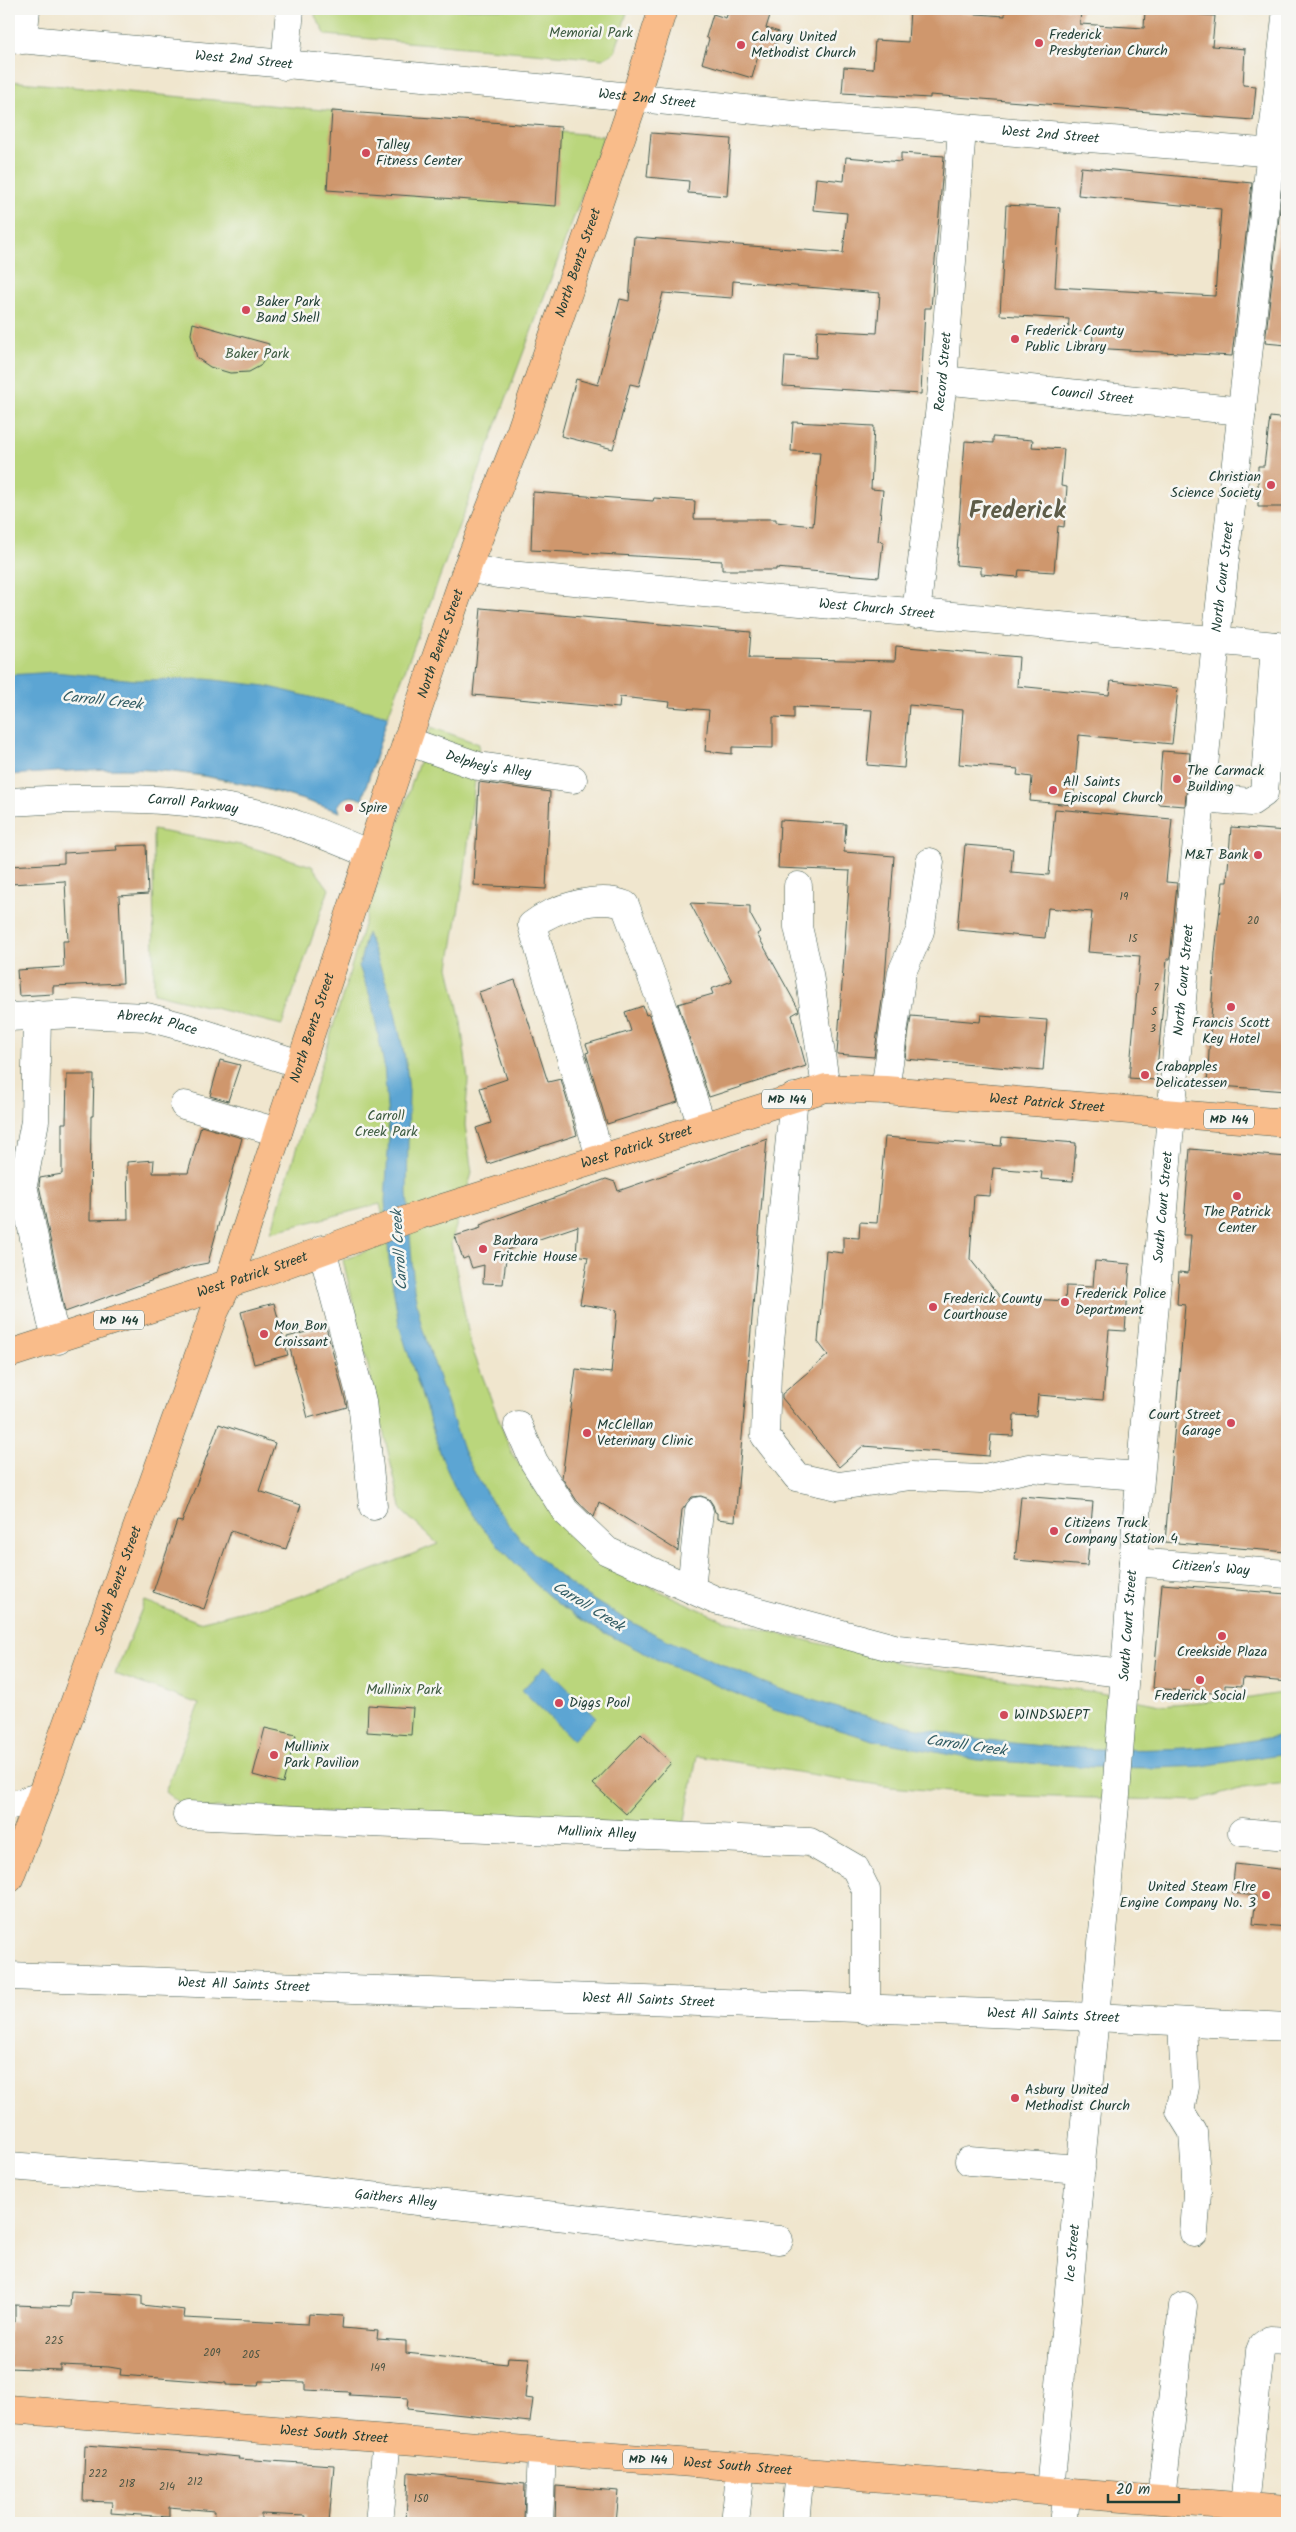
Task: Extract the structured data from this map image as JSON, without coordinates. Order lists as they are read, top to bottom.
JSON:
{
  "streets": {
    "main road": [
      "North Bentz Street",
      "MD 144",
      "West Patrick Street",
      "South Bentz Street",
      "West South Street"
    ],
    "street": [
      "West 2nd Street",
      "Record Street",
      "Council Street",
      "North Court Street",
      "West Church Street",
      "Delphey's Alley",
      "Carroll Parkway",
      "Abrecht Place",
      "South Court Street",
      "Citizen's Way",
      "Mullinix Alley",
      "West All Saints Street",
      "Gaithers Alley",
      "Ice Street"
    ]
  },
  "crossings": [
    ["West 2nd Street", "North Bentz Street"],
    ["West 2nd Street", "Record Street"],
    ["West 2nd Street", "North Court Street"],
    ["North Bentz Street", "West Church Street"],
    ["North Bentz Street", "Delphey's Alley"],
    ["North Bentz Street", "Carroll Parkway"],
    ["North Bentz Street", "Abrecht Place"],
    ["North Bentz Street", "West Patrick Street"],
    ["North Bentz Street", "South Bentz Street"],
    ["Record Street", "Council Street"],
    ["Record Street", "West Church Street"],
    ["Council Street", "North Court Street"],
    ["North Court Street", "West Church Street"],
    ["North Court Street", "West Patrick Street"],
    ["North Court Street", "South Court Street"],
    ["West Patrick Street", "South Court Street"],
    ["West Patrick Street", "South Bentz Street"],
    ["South Court Street", "Citizen's Way"],
    ["South Court Street", "West All Saints Street"],
    ["South Court Street", "Ice Street"],
    ["Mullinix Alley", "West All Saints Street"],
    ["West All Saints Street", "Ice Street"],
    ["Ice Street", "West South Street"]
  ],
  "districts": ["Frederick"],
  "water": ["Carroll Creek"],
  "parks": [
    "Memorial Park",
    "Baker Park",
    "Carroll Creek Park",
    "Mullinix Park"
  ],
  "places": [
    "Frederick Presbyterian Church",
    "Calvary United Methodist Church",
    "Talley Fitness Center",
    "Baker Park Band Shell",
    "Frederick County Public Library",
    "Christian Science Society",
    "The Carmack Building",
    "All Saints Episcopal Church",
    "Spire",
    "M&T Bank",
    "Francis Scott Key Hotel",
    "Crabapples Delicatessen",
    "The Patrick Center",
    "Barbara Fritchie House",
    "Frederick Police Department",
    "Frederick County Courthouse",
    "Mon Bon Croissant",
    "Court Street Garage",
    "McClellan Veterinary Clinic",
    "Citizens Truck Company Station 4",
    "Creekside Plaza",
    "Frederick Social",
    "Diggs Pool",
    "WINDSWEPT",
    "Mullinix Park Pavilion",
    "United Steam FIre Engine Company No. 3",
    "Asbury United Methodist Church"
  ],
  "house_numbers": [
    "19",
    "20",
    "15",
    "7",
    "5",
    "3",
    "225",
    "209",
    "205",
    "149",
    "222",
    "212",
    "218",
    "214",
    "150"
  ],
  "scale_bar": "20 m"
}
